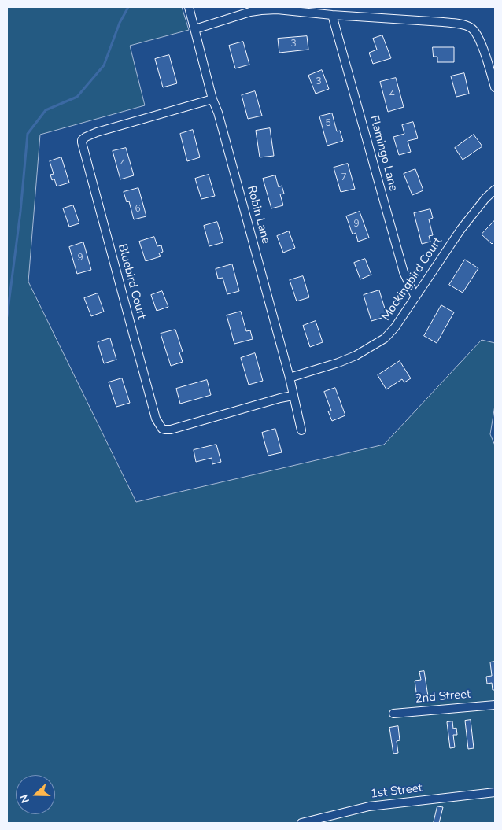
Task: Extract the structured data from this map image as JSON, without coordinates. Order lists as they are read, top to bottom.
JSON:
{
  "streets": {
    "street": [
      "Flamingo Lane",
      "Robin Lane",
      "Mockingbird Court",
      "Bluebird Court",
      "2nd Street",
      "1st Street"
    ]
  },
  "crossings": [
    ["Flamingo Lane", "Mockingbird Court"],
    ["Robin Lane", "Mockingbird Court"],
    ["Robin Lane", "Bluebird Court"]
  ],
  "house_numbers": [
    "3",
    "3",
    "4",
    "5",
    "4",
    "7",
    "6",
    "9",
    "9"
  ],
  "north": "left"
}
